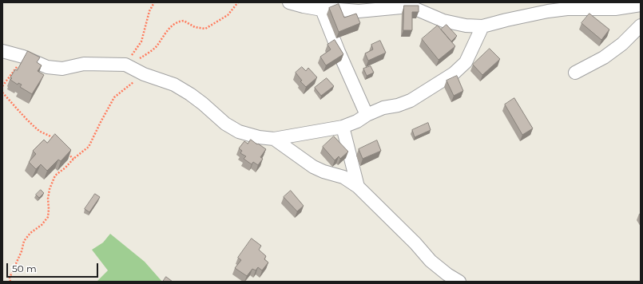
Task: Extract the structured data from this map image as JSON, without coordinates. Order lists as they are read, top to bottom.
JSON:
{
  "scale_bar": "50 m"
}
